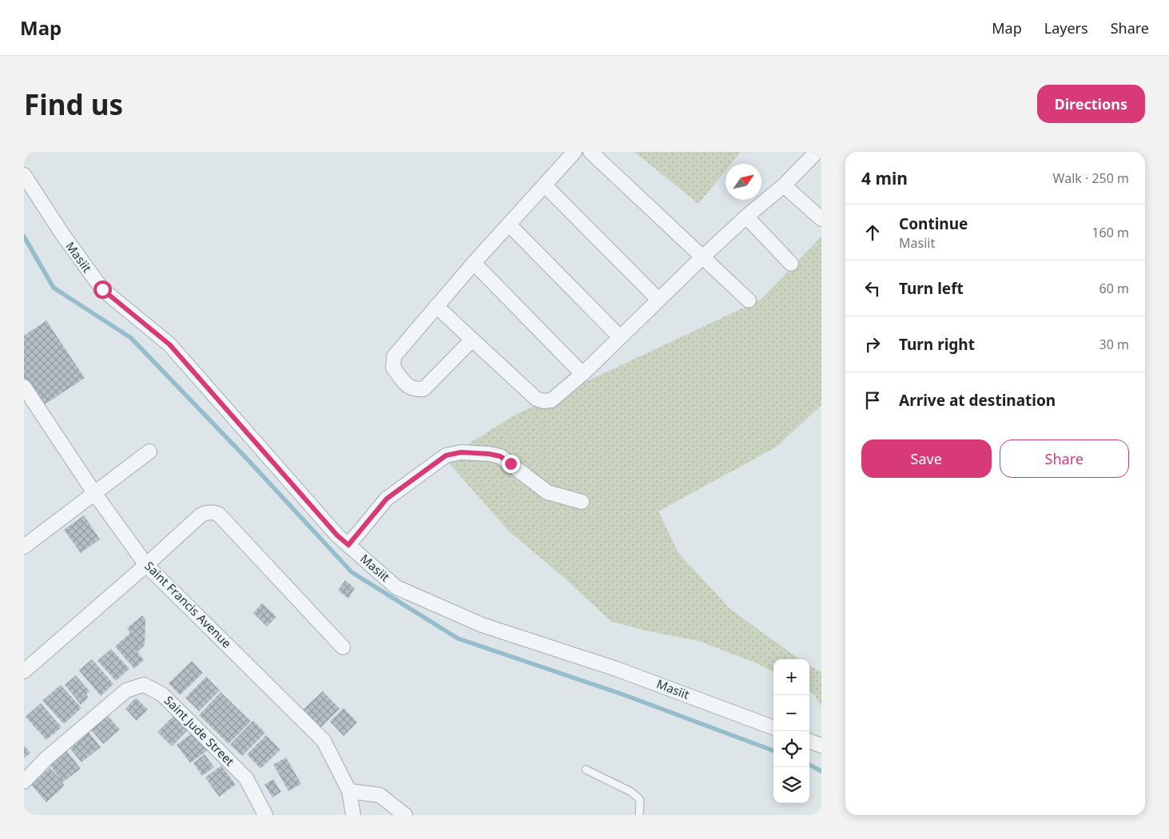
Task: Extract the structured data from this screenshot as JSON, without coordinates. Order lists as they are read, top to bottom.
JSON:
{
  "streets": {
    "street": ["Masiit", "Saint Francis Avenue", "Saint Jude Street"]
  },
  "north": "top right",
  "page": {
    "header": "Map",
    "nav": ["Map", "Layers", "Share"],
    "buttons": [
      "Directions",
      ["Save", "Share"]
    ],
    "title": "Find us",
    "heading": ["4 min", "Walk · 250 m"],
    "list": [
      ["Continue", "Masiit", "160 m"],
      ["Turn left", "60 m"],
      ["Turn right", "30 m"],
      "Arrive at destination"
    ],
    "map_buttons": ["+", "−"]
  }
}
